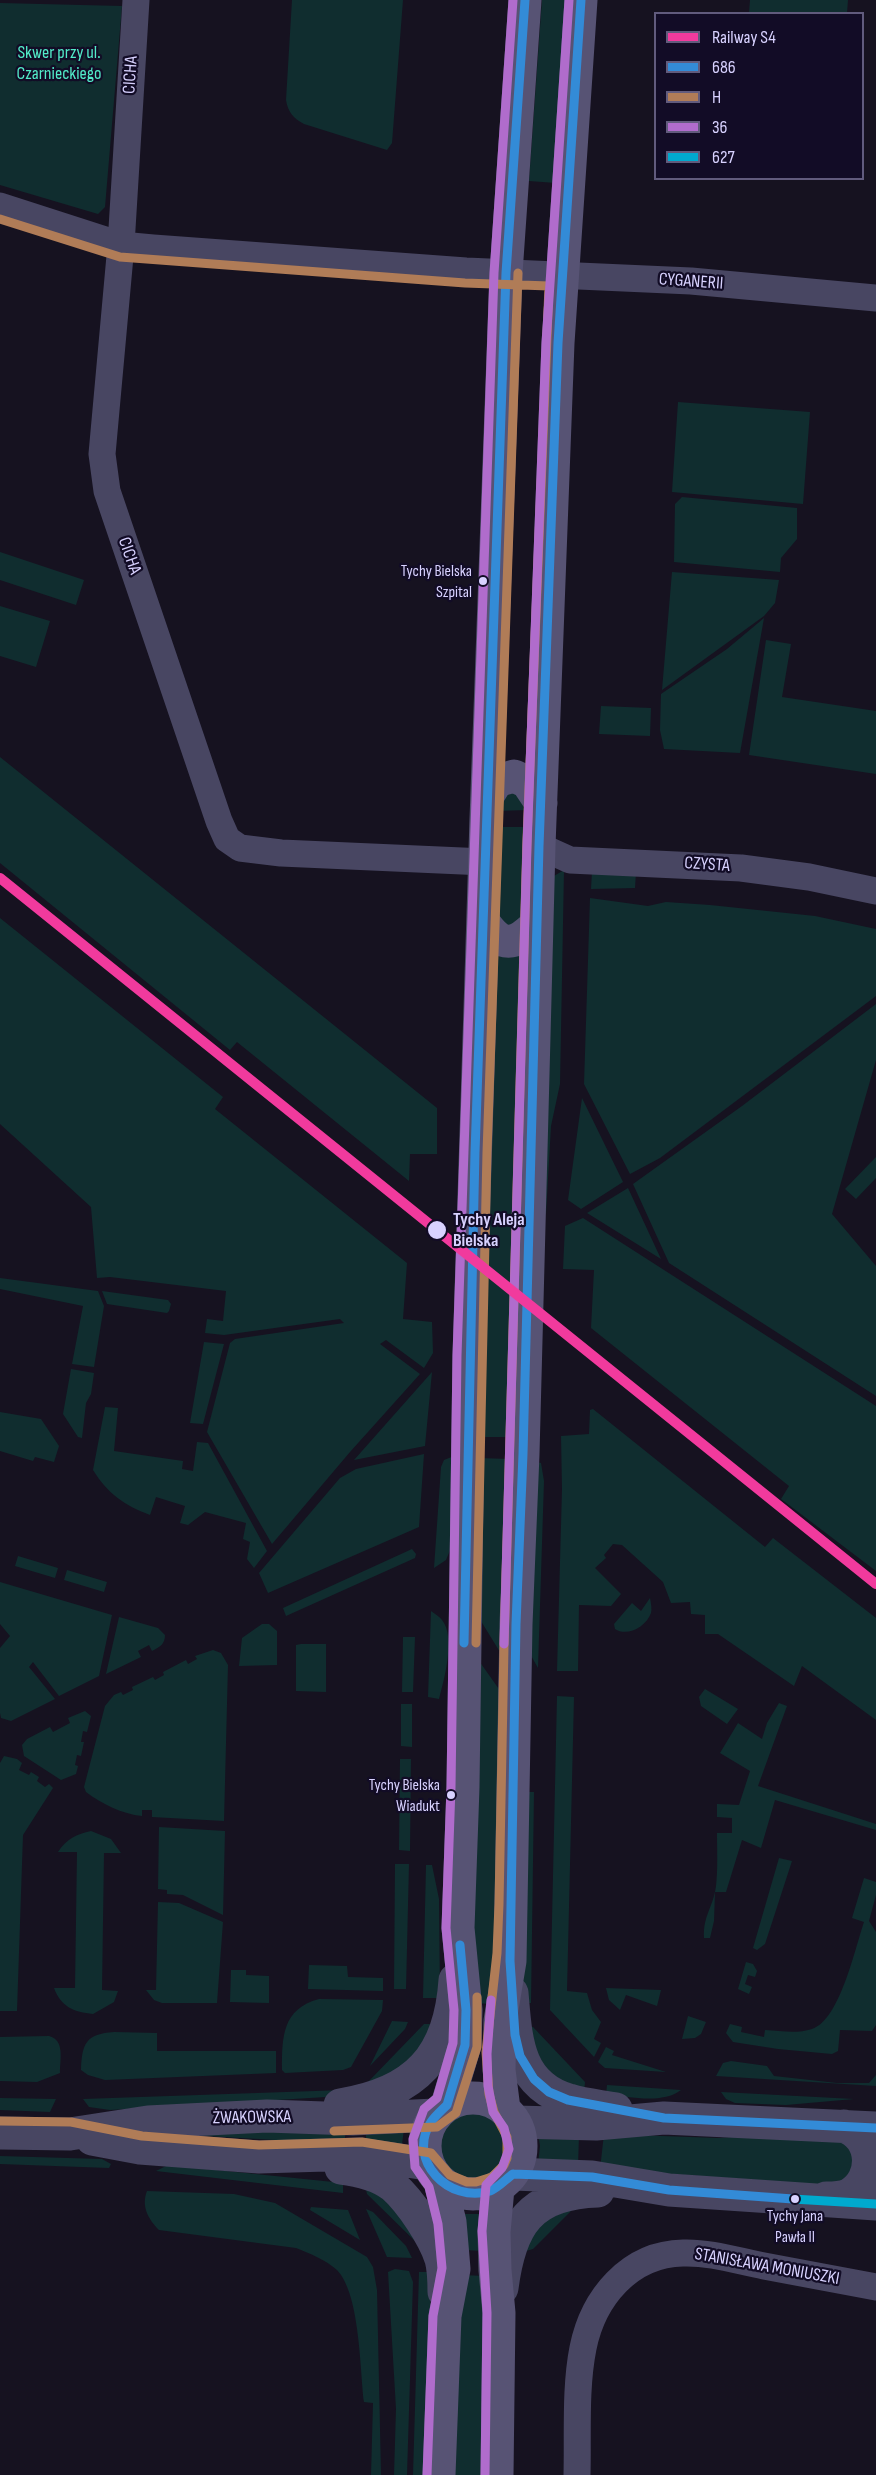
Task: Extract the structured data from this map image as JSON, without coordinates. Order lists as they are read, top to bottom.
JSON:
{
  "streets": {
    "street": [
      "CICHA",
      "CYGANERII",
      "CZYSTA",
      "ŻWAKOWSKA",
      "STANISŁAWA MONIUSZKI"
    ]
  },
  "crossings": [
    ["CICHA", "CYGANERII"]
  ],
  "parks": ["Skwer przy ul. Czarnieckiego"],
  "places": [
    "Tychy Bielska Szpital",
    "Tychy Aleja Bielska",
    "Tychy Bielska Wiadukt",
    "Tychy Jana Pawła II"
  ],
  "lines": [
    "transit line 686",
    "transit line 36",
    "transit line H",
    "rail line S4",
    "transit line 627"
  ],
  "legend": [
    "Railway S4",
    "686",
    "H",
    "36",
    "627"
  ]
}
